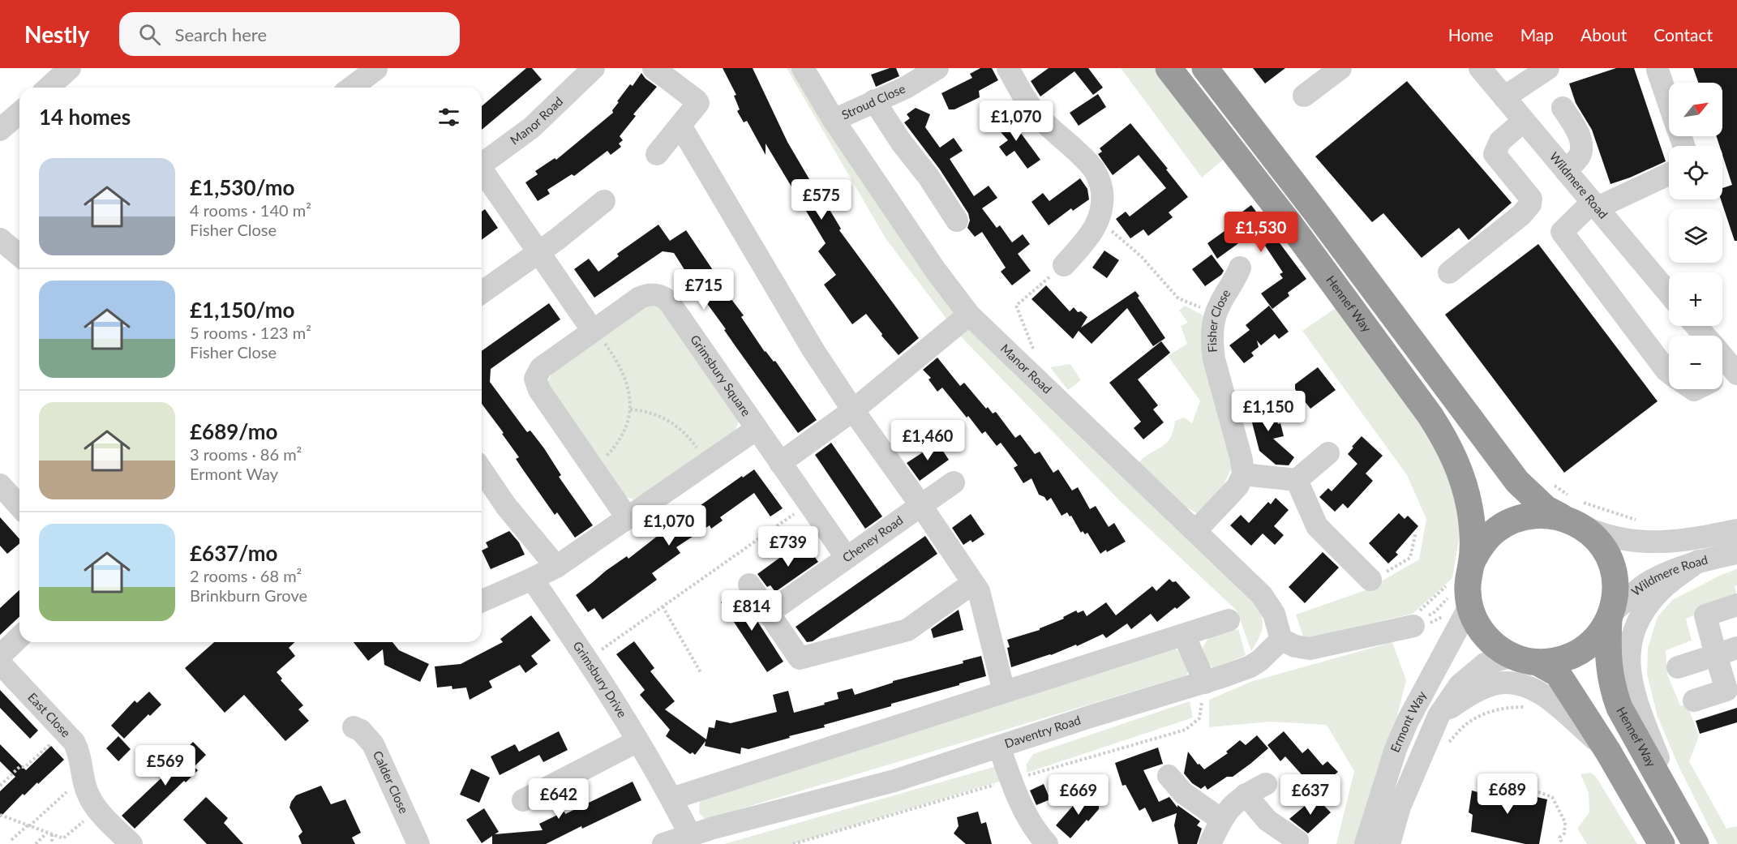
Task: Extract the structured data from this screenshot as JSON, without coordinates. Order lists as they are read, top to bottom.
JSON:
{
  "streets": {
    "highway": ["Hennef Way"],
    "street": [
      "Stroud Close",
      "Manor Road",
      "Wildmere Road",
      "Fisher Close",
      "Grimsbury Square",
      "Cheney Road",
      "Grimsbury Drive",
      "East Close",
      "Ermont Way",
      "Daventry Road",
      "Calder Close"
    ]
  },
  "crossings": [
    ["Stroud Close", "Manor Road"],
    ["Manor Road", "Daventry Road"],
    ["Wildmere Road", "Hennef Way"],
    ["Wildmere Road", "Ermont Way"],
    ["Hennef Way", "Ermont Way"],
    ["Grimsbury Square", "Cheney Road"],
    ["Grimsbury Square", "Grimsbury Drive"],
    ["Grimsbury Drive", "Daventry Road"]
  ],
  "north": "top right",
  "page": {
    "header": "Nestly",
    "search": "Search here",
    "nav": [
      "Home",
      "Map",
      "About",
      "Contact"
    ],
    "map_buttons": ["+", "−"],
    "heading": "14 homes",
    "price": [
      "£1,070",
      "£575",
      "£1,530",
      "£715",
      "£1,150",
      "£1,460",
      "£1,070",
      "£739",
      "£814",
      "£569",
      "£689",
      "£669",
      "£637",
      "£642"
    ],
    "list": [
      {
        "name": "£1,530/mo",
        "note": "4 rooms · 140 m² · Fisher Close"
      },
      {
        "name": "£1,150/mo",
        "note": "5 rooms · 123 m² · Fisher Close"
      },
      {
        "name": "£689/mo",
        "note": "3 rooms · 86 m² · Ermont Way"
      },
      {
        "name": "£637/mo",
        "note": "2 rooms · 68 m² · Brinkburn Grove"
      }
    ]
  }
}
